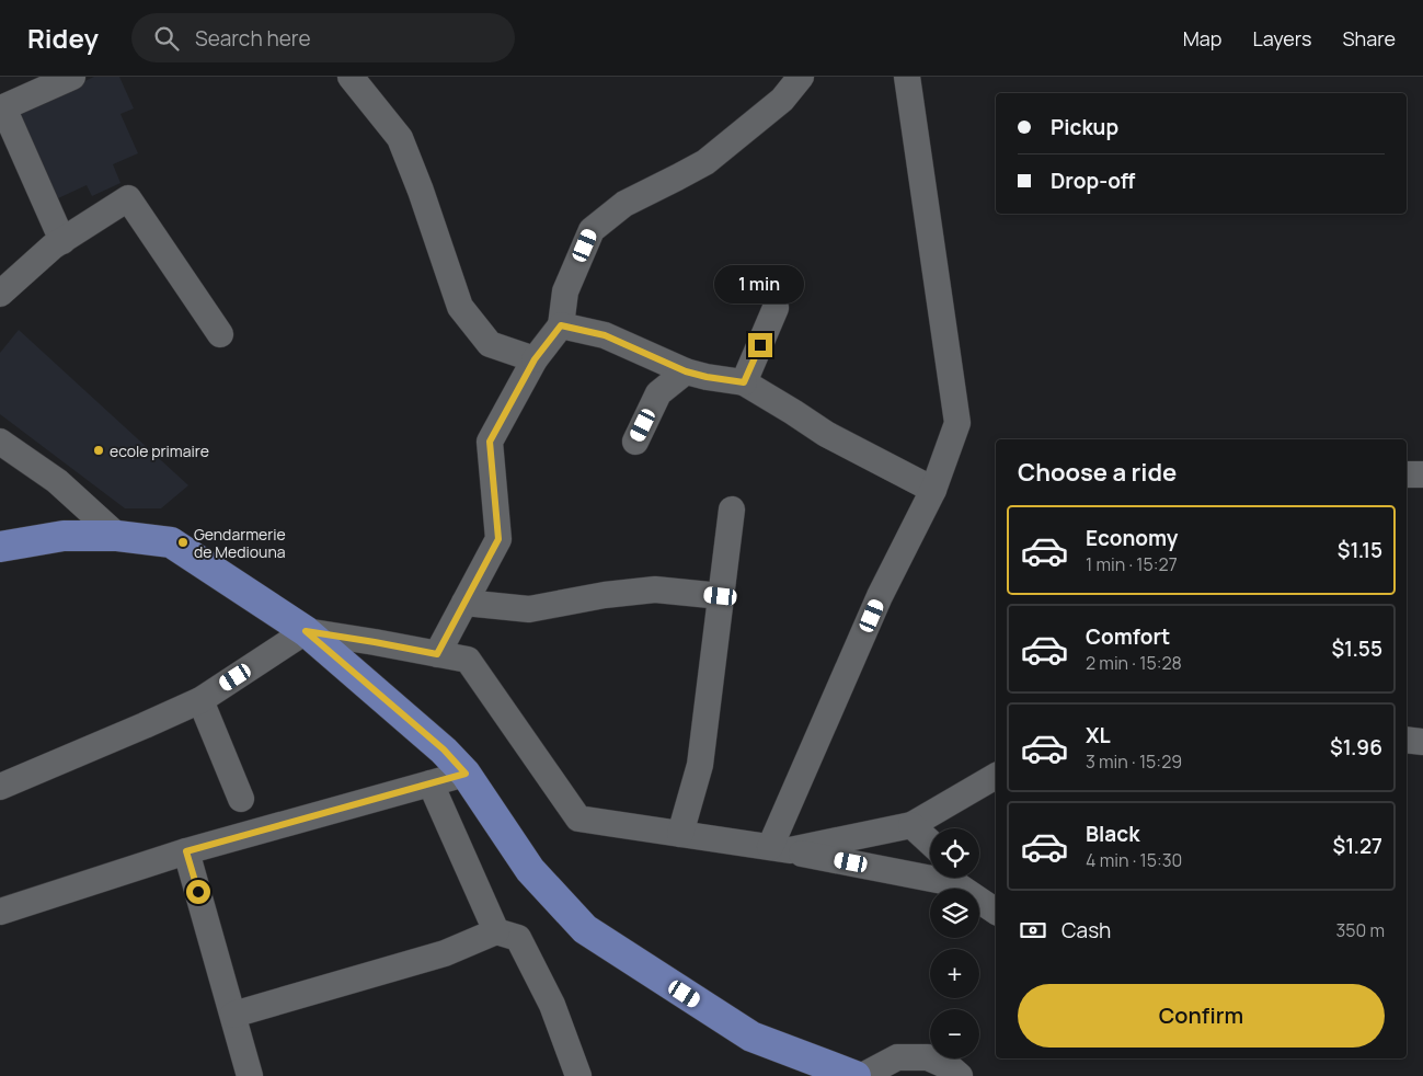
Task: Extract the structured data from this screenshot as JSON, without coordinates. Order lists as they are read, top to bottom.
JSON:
{
  "places": ["ecole primaire", "Gendarmerie de Mediouna"],
  "page": {
    "header": "Ridey",
    "search": "Search here",
    "nav": ["Map", "Layers", "Share"],
    "banner": ["Pickup", "Drop-off"],
    "bubble": "1 min",
    "heading": "Choose a ride",
    "list": [
      {
        "name": "Economy",
        "note": "1 min · 15:27",
        "value": "$1.15"
      },
      {
        "name": "Comfort",
        "note": "2 min · 15:28",
        "value": "$1.55"
      },
      {
        "name": "XL",
        "note": "3 min · 15:29",
        "value": "$1.96"
      },
      {
        "name": "Black",
        "note": "4 min · 15:30",
        "value": "$1.27"
      }
    ],
    "map_buttons": ["+", "−"],
    "pay": ["Cash", "350 m"],
    "buttons": "Confirm"
  }
}
